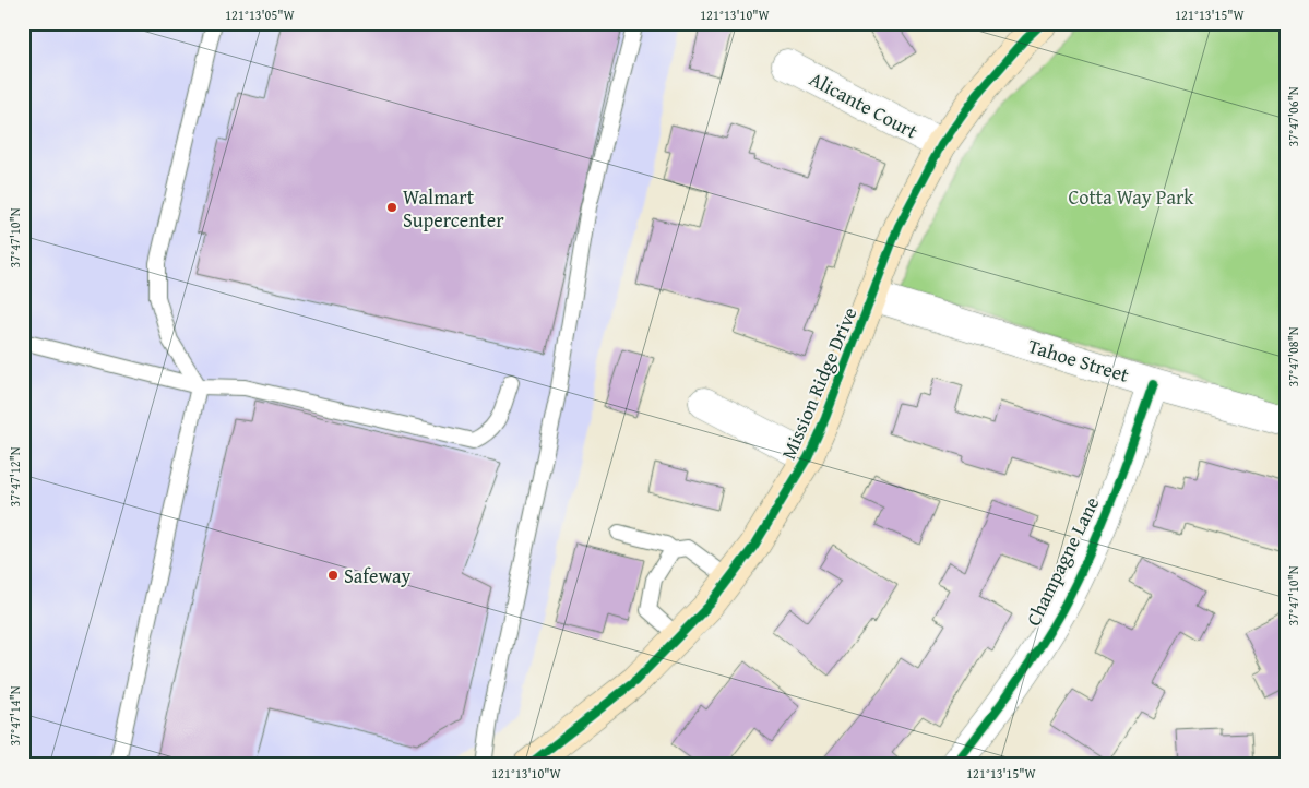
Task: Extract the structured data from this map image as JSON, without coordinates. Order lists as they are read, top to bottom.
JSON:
{
  "streets": {
    "street": [
      "Alicante Court",
      "Tahoe Street",
      "Mission Ridge Drive",
      "Champagne Lane"
    ]
  },
  "crossings": [
    ["Alicante Court", "Mission Ridge Drive"],
    ["Tahoe Street", "Mission Ridge Drive"],
    ["Tahoe Street", "Champagne Lane"]
  ],
  "parks": ["Cotta Way Park"],
  "places": ["Walmart Supercenter", "Safeway"],
  "coordinates": [
    "121°13'05\"W",
    "121°13'10\"W",
    "121°13'15\"W",
    "37°47'06\"N",
    "37°47'10\"N",
    "37°47'08\"N",
    "37°47'12\"N",
    "37°47'14\"N"
  ]
}
